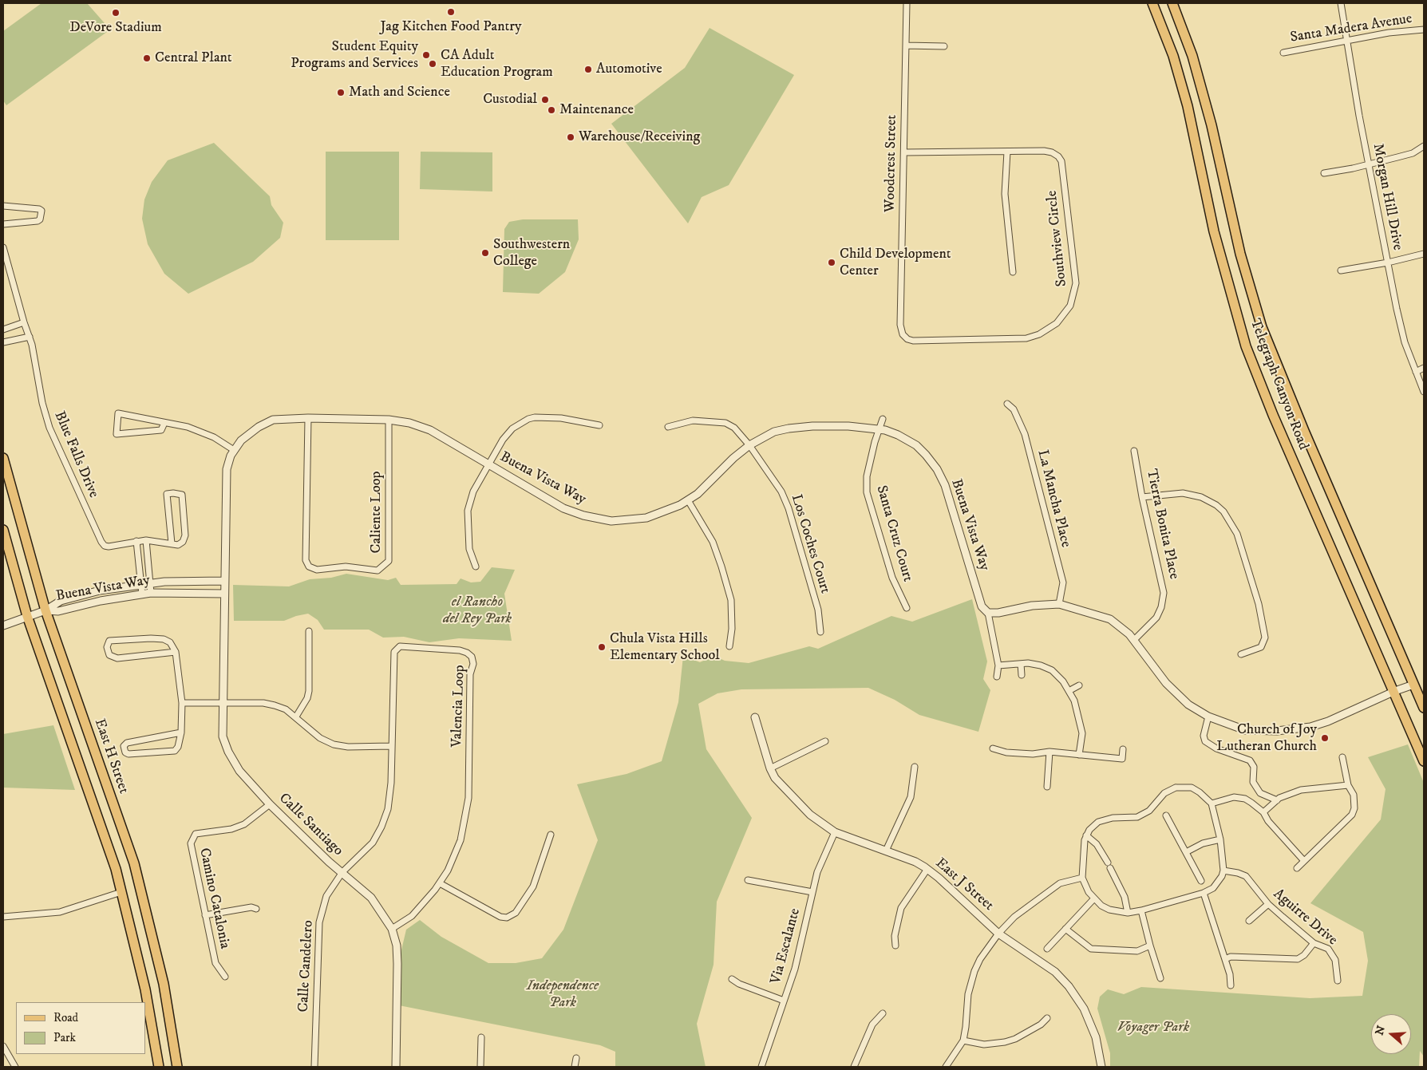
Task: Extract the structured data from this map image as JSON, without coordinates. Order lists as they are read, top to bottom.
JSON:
{
  "streets": {
    "main road": ["Telegraph Canyon Road", "East H Street"],
    "street": [
      "Santa Madera Avenue",
      "Woodcrest Street",
      "Morgan Hill Drive",
      "Southview Circle",
      "Blue Falls Drive",
      "Buena Vista Way",
      "La Mancha Place",
      "Caliente Loop",
      "Tierra Bonita Place",
      "Santa Cruz Court",
      "Los Coches Court",
      "Valencia Loop",
      "Calle Santiago",
      "East J Street",
      "Camino Catalonia",
      "Aguirre Drive",
      "Via Escalante",
      "Calle Candelero"
    ]
  },
  "crossings": [
    ["Santa Madera Avenue", "Morgan Hill Drive"],
    ["Woodcrest Street", "Southview Circle"],
    ["Buena Vista Way", "Caliente Loop"],
    ["Buena Vista Way", "Santa Cruz Court"],
    ["Buena Vista Way", "Los Coches Court"],
    ["Buena Vista Way", "East H Street"],
    ["Buena Vista Way", "Calle Santiago"],
    ["Valencia Loop", "Calle Santiago"],
    ["Valencia Loop", "Calle Candelero"],
    ["Calle Santiago", "Camino Catalonia"],
    ["Calle Santiago", "Calle Candelero"],
    ["East J Street", "Via Escalante"]
  ],
  "parks": ["el Rancho del Rey Park", "Independence Park", "Voyager Park"],
  "places": [
    "Jag Kitchen Food Pantry",
    "DeVore Stadium",
    "Student Equity Programs and Services",
    "Central Plant",
    "CA Adult Education Program",
    "Automotive",
    "Math and Science",
    "Custodial",
    "Maintenance",
    "Warehouse/Receiving",
    "Southwestern College",
    "Child Development Center",
    "Chula Vista Hills Elementary School",
    "Church of Joy Lutheran Church"
  ],
  "legend": ["Road", "Park"],
  "north": "left"
}
